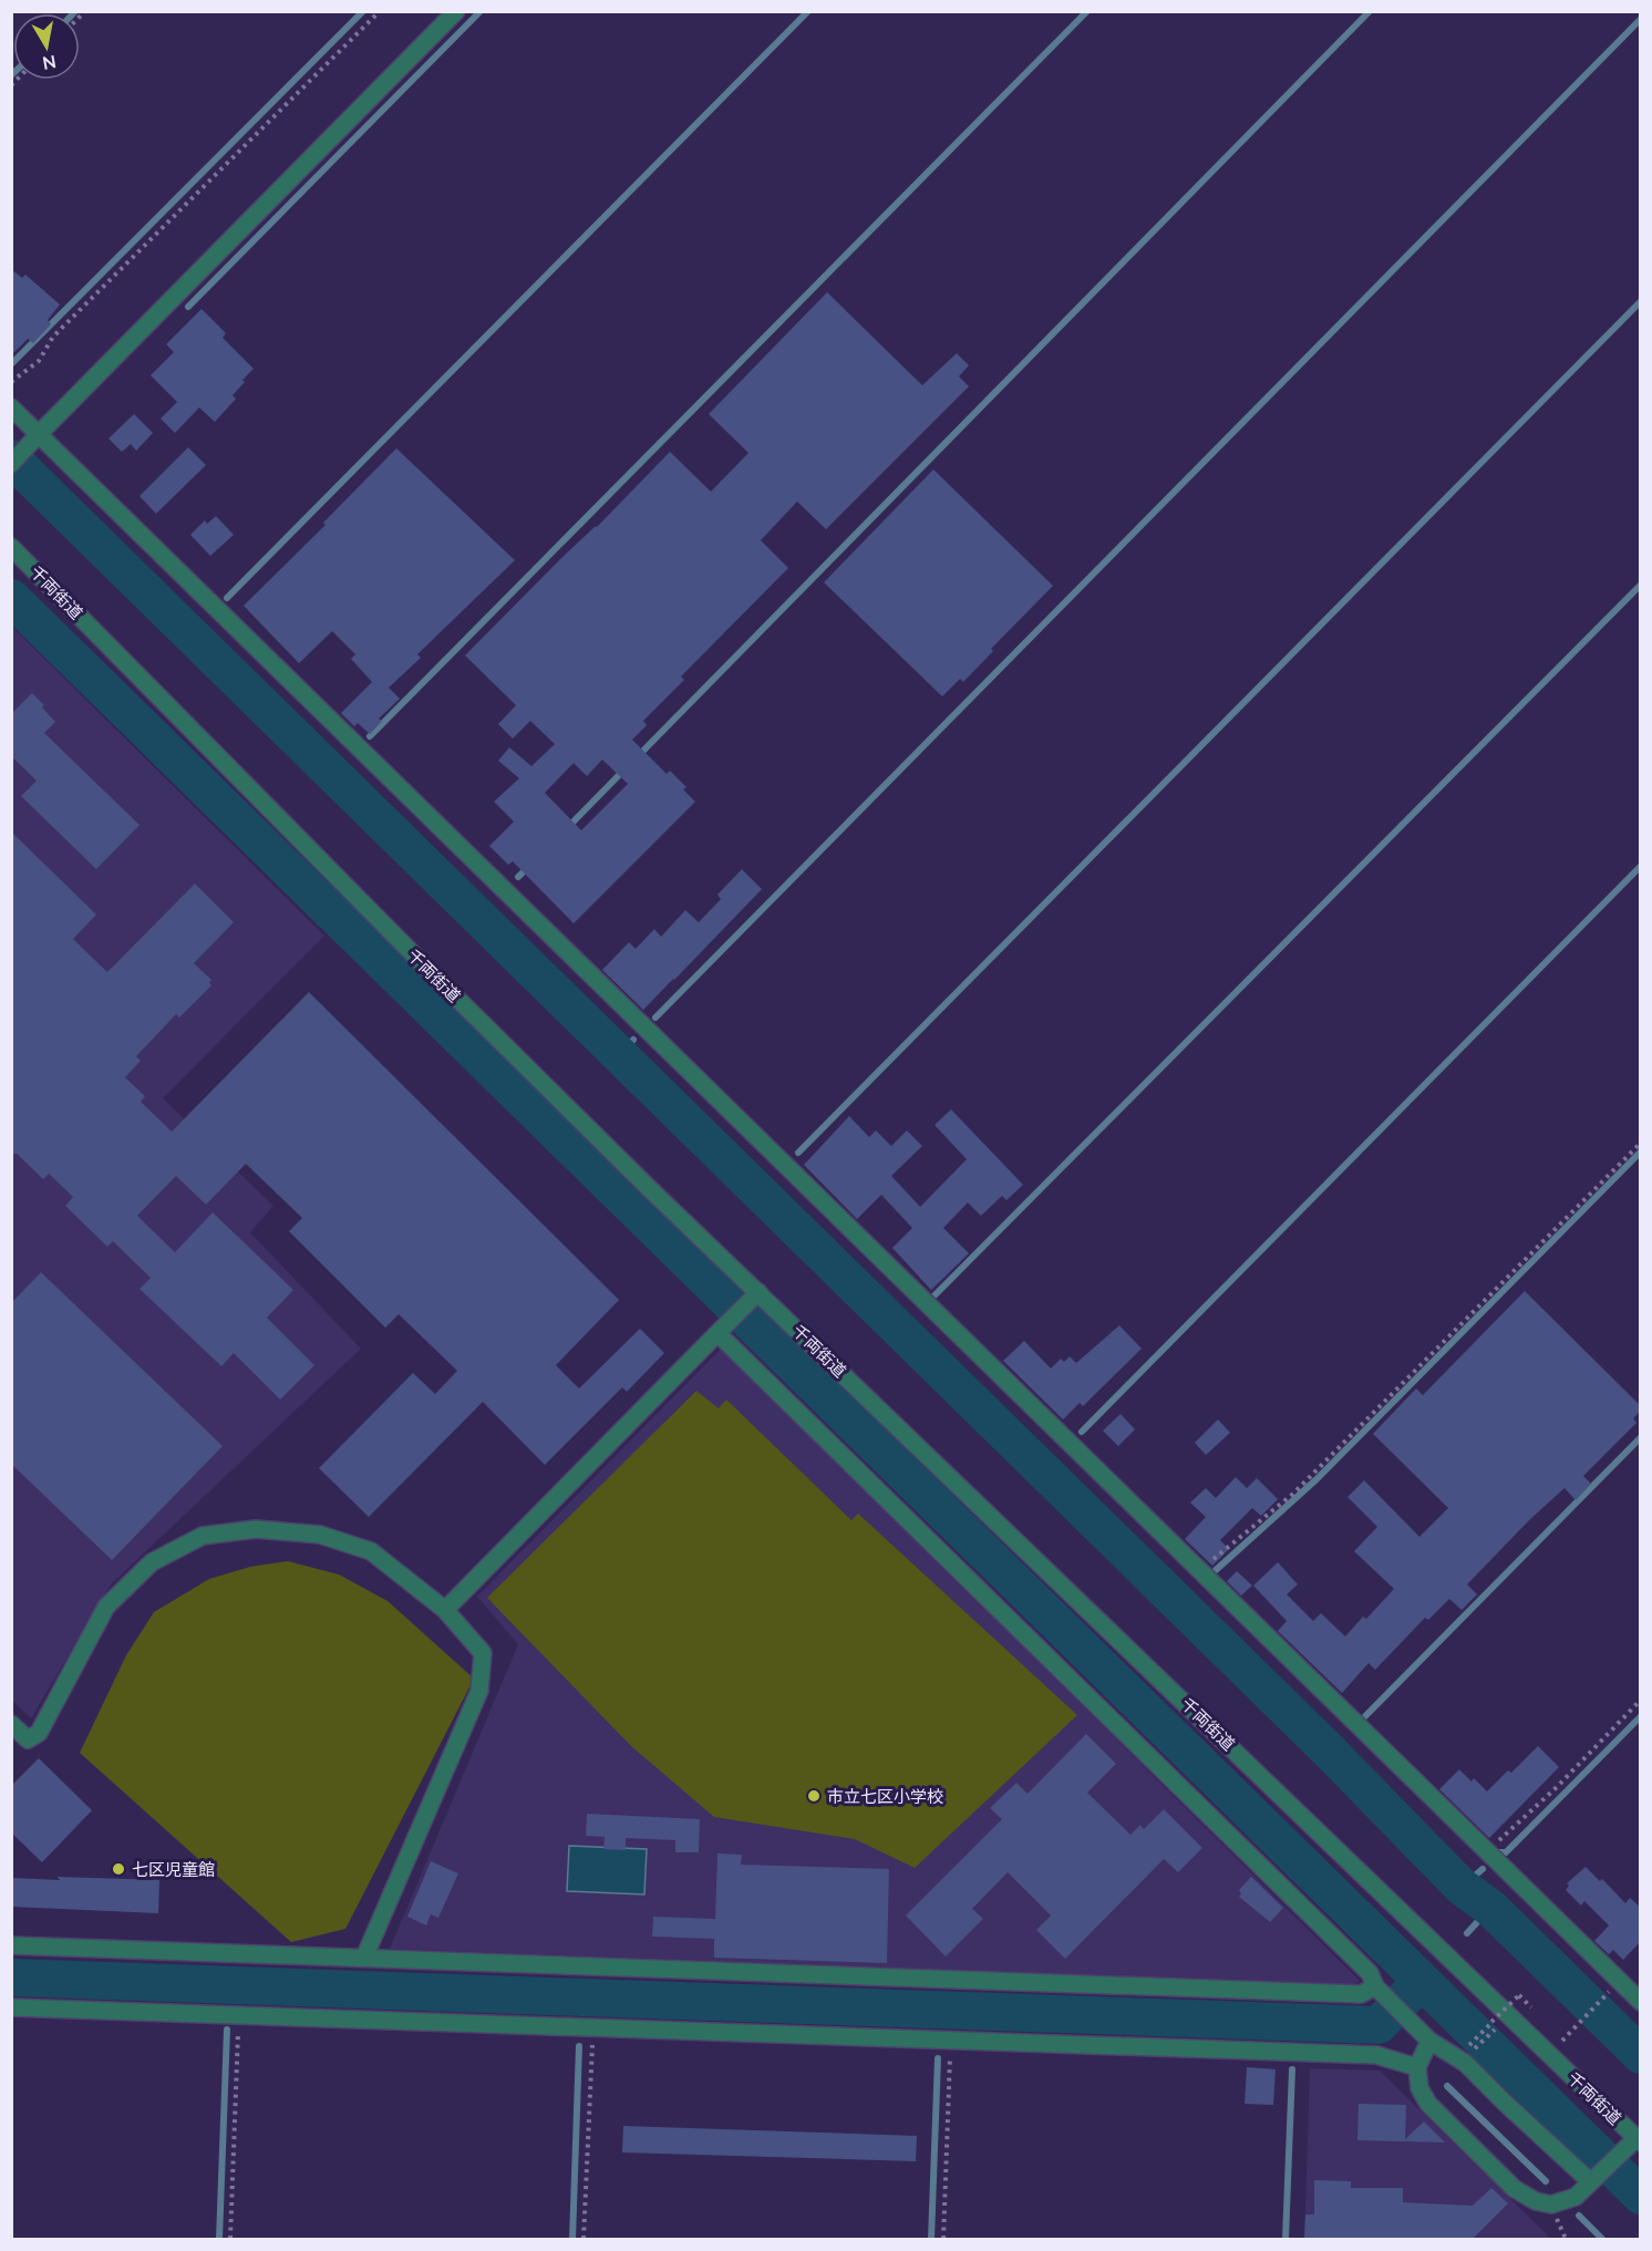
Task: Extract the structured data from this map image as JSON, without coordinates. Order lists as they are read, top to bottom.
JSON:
{
  "streets": {
    "street": ["千両街道"]
  },
  "places": ["市立七区小学校", "七区児童館"],
  "north": "bottom"
}
